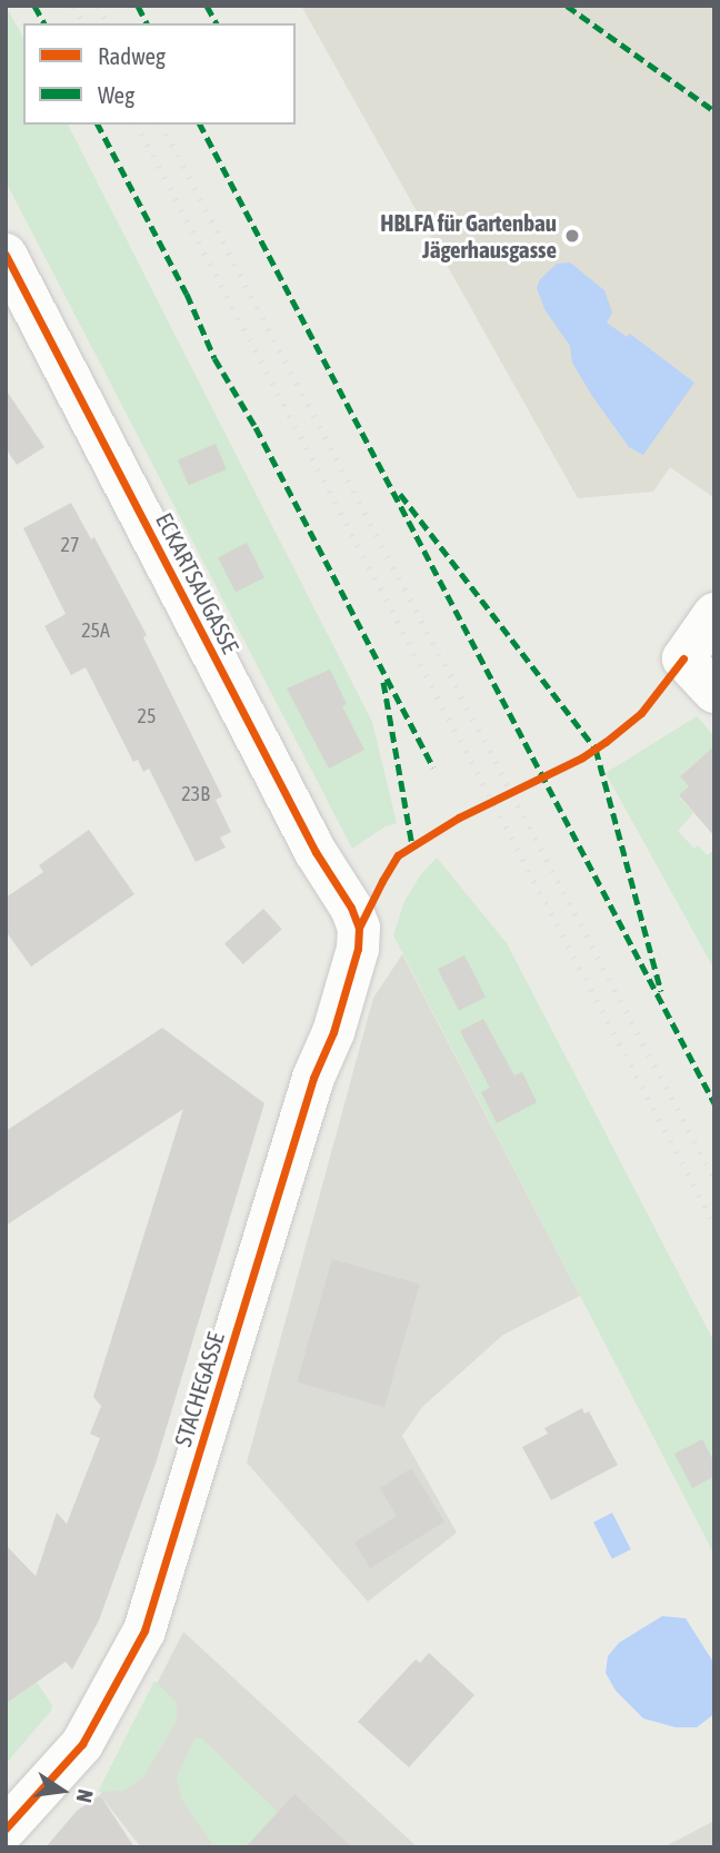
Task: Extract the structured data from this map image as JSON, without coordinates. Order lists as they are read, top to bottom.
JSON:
{
  "streets": {
    "street": ["ECKARTSAUGASSE", "STACHEGASSE"]
  },
  "crossings": [
    ["ECKARTSAUGASSE", "STACHEGASSE"]
  ],
  "places": ["HBLFA für Gartenbau Jägerhausgasse"],
  "house_numbers": [
    "27",
    "25A",
    "25",
    "23B"
  ],
  "legend": ["Radweg", "Weg"],
  "north": "right"
}
